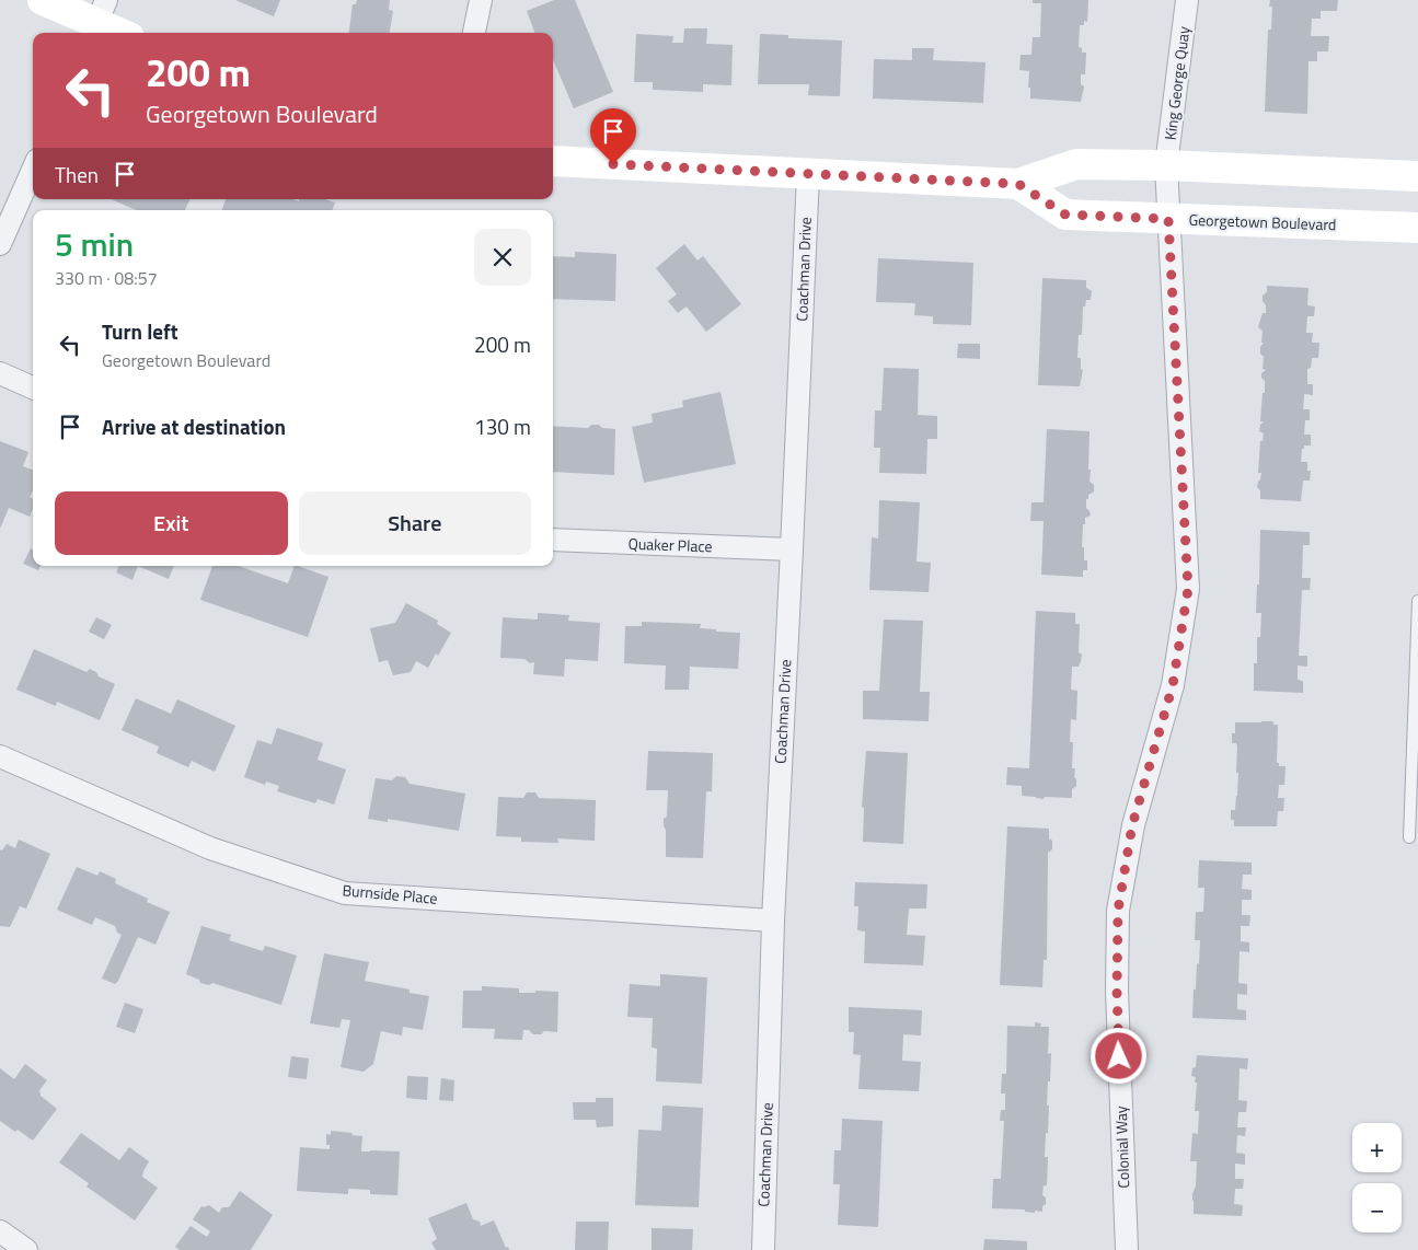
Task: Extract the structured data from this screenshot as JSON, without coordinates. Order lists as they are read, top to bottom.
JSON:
{
  "streets": {
    "street": [
      "King George Quay",
      "Georgetown Boulevard",
      "Coachman Drive",
      "Quaker Place",
      "Burnside Place",
      "Colonial Way"
    ]
  },
  "crossings": [
    ["King George Quay", "Colonial Way"],
    ["Georgetown Boulevard", "Colonial Way"],
    ["Coachman Drive", "Quaker Place"],
    ["Coachman Drive", "Burnside Place"]
  ],
  "page": {
    "turn": ["200 m", "Georgetown Boulevard"],
    "then": "Then",
    "heading": ["5 min", "330 m · 08:57"],
    "list": [
      {
        "name": "Turn left",
        "note": "Georgetown Boulevard",
        "value": "200 m"
      },
      {
        "name": "Arrive at destination",
        "value": "130 m"
      }
    ],
    "buttons": ["Exit", "Share"],
    "map_buttons": ["+", "−"]
  }
}
